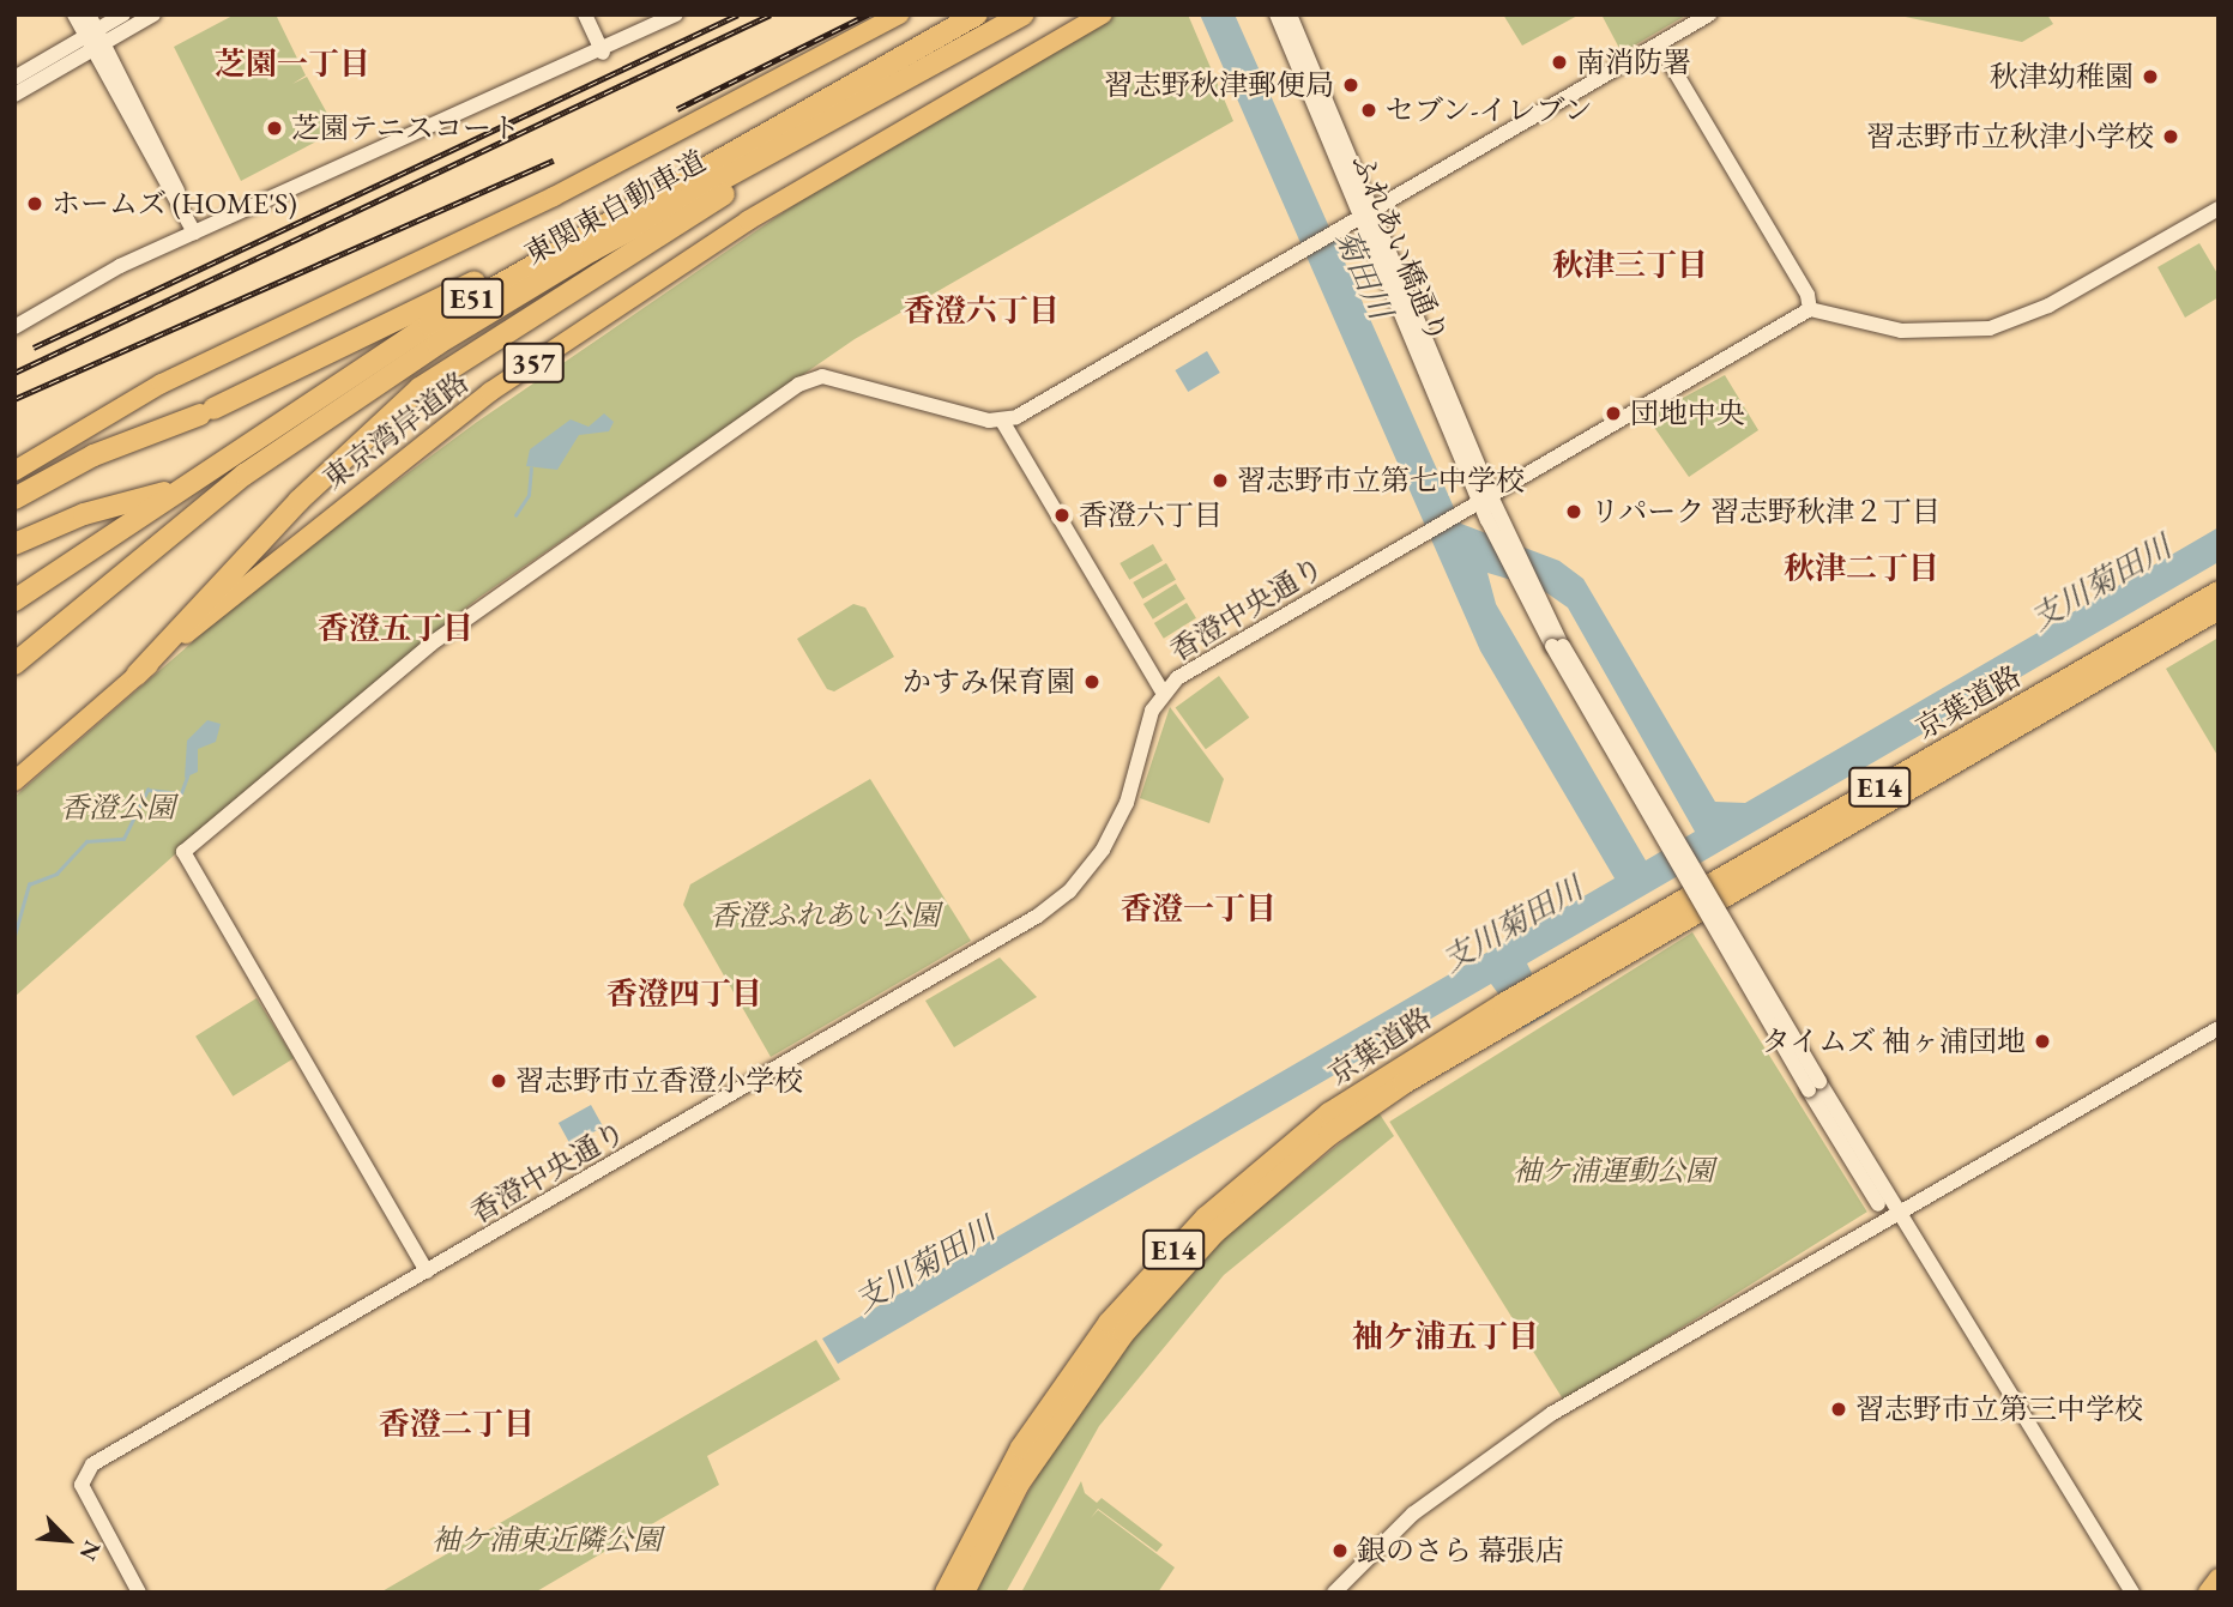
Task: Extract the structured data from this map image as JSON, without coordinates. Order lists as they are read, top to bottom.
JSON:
{
  "streets": {
    "highway": [
      "東関東自動車道",
      "E51",
      "357",
      "東京湾岸道路",
      "京葉道路",
      "E14"
    ],
    "street": ["ふれあい橋通り", "香澄中央通り"]
  },
  "crossings": [
    ["ふれあい橋通り", "香澄中央通り"]
  ],
  "districts": [
    "芝園一丁目",
    "秋津三丁目",
    "香澄六丁目",
    "秋津二丁目",
    "香澄五丁目",
    "香澄一丁目",
    "香澄四丁目",
    "袖ケ浦五丁目",
    "香澄二丁目"
  ],
  "water": ["菊田川", "支川菊田川"],
  "parks": [
    "香澄公園",
    "香澄ふれあい公園",
    "袖ケ浦運動公園",
    "袖ケ浦東近隣公園"
  ],
  "places": [
    "南消防署",
    "秋津幼稚園",
    "習志野秋津郵便局",
    "セブン-イレブン",
    "芝園テニスコート",
    "習志野市立秋津小学校",
    "ホームズ (HOME'S)",
    "団地中央",
    "習志野市立第七中学校",
    "リパーク 習志野秋津２丁目",
    "香澄六丁目",
    "かすみ保育園",
    "タイムズ 袖ヶ浦団地",
    "習志野市立香澄小学校",
    "習志野市立第三中学校",
    "銀のさら 幕張店"
  ],
  "north": "bottom right"
}
